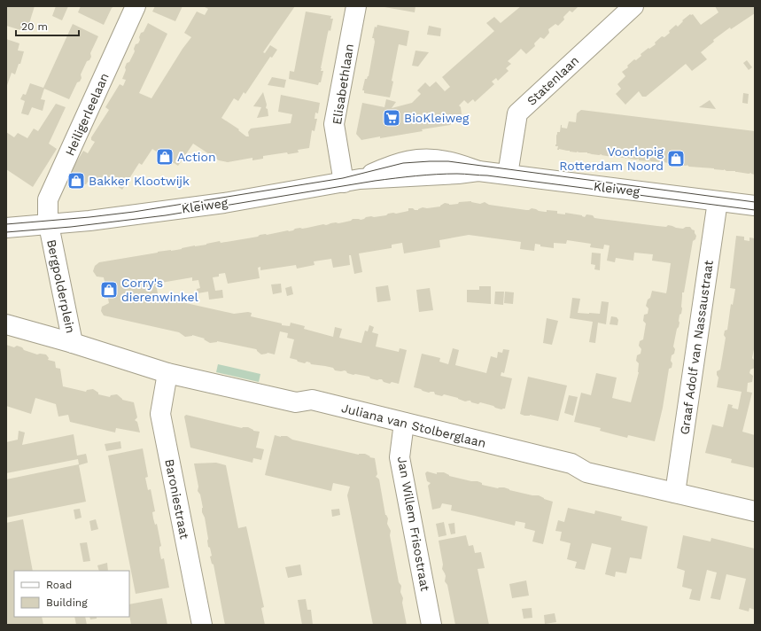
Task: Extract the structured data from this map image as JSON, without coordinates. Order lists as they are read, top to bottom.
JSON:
{
  "streets": {
    "street": [
      "Statenlaan",
      "Elisabethlaan",
      "Heiligerleelaan",
      "Kleiweg",
      "Bergpolderplein",
      "Graaf Adolf van Nassaustraat",
      "Juliana van Stolberglaan",
      "Baroniestraat",
      "Jan Willem Frisostraat"
    ]
  },
  "crossings": [
    ["Statenlaan", "Kleiweg"],
    ["Elisabethlaan", "Kleiweg"],
    ["Heiligerleelaan", "Kleiweg"],
    ["Heiligerleelaan", "Bergpolderplein"],
    ["Kleiweg", "Bergpolderplein"],
    ["Kleiweg", "Graaf Adolf van Nassaustraat"],
    ["Bergpolderplein", "Juliana van Stolberglaan"],
    ["Graaf Adolf van Nassaustraat", "Juliana van Stolberglaan"],
    ["Juliana van Stolberglaan", "Baroniestraat"],
    ["Juliana van Stolberglaan", "Jan Willem Frisostraat"]
  ],
  "places": {
    "supermarket": ["BioKleiweg"],
    "shop": [
      "Action",
      "Voorlopig Rotterdam Noord",
      "Bakker Klootwijk",
      "Corry's dierenwinkel"
    ]
  },
  "legend": ["Road", "Building"],
  "scale_bar": "20 m"
}
